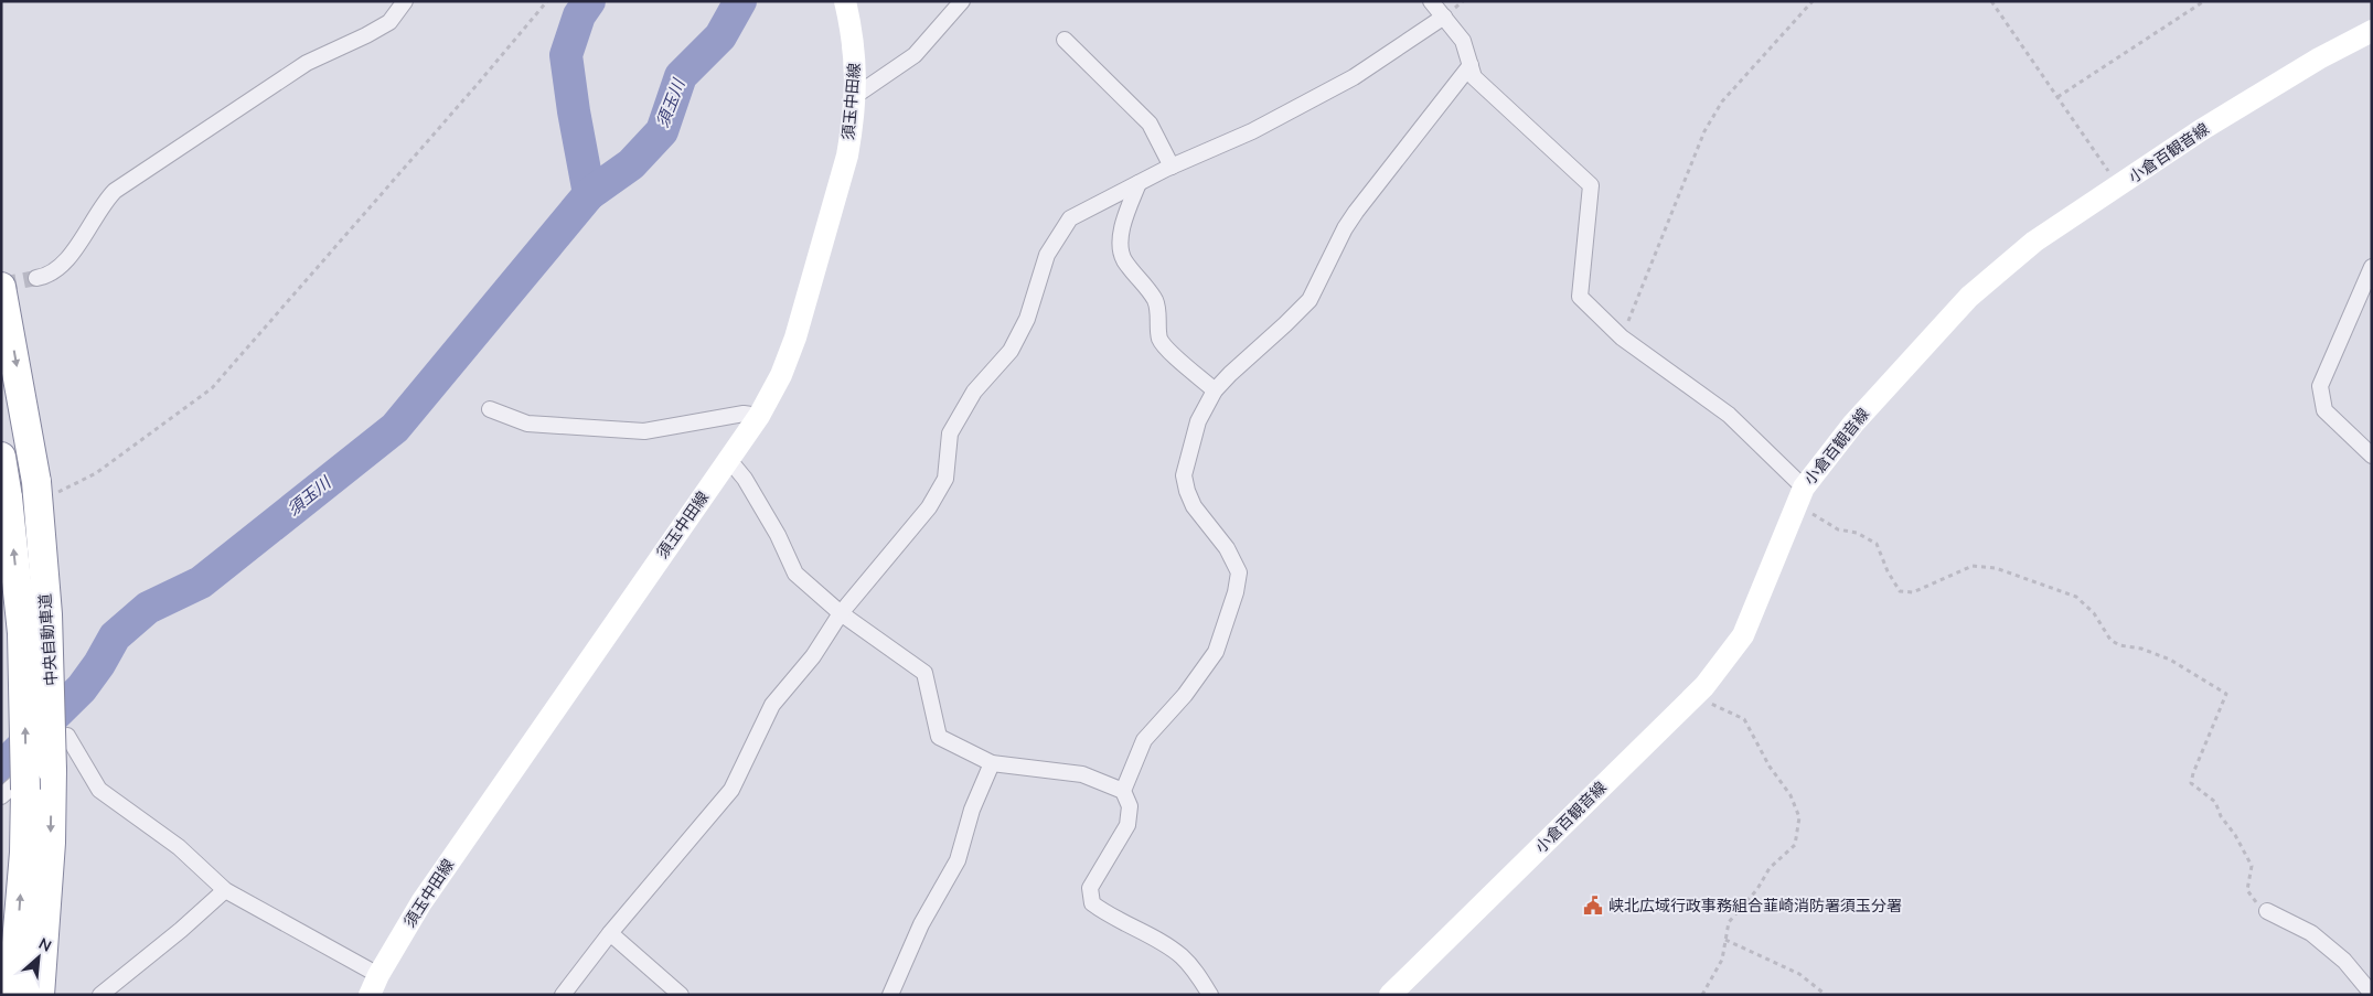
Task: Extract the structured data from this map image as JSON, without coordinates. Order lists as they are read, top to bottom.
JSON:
{
  "streets": {
    "highway": ["中央自動車道"],
    "main road": ["須玉中田線", "小倉百観音線"]
  },
  "water": ["須玉川"],
  "places": {
    "public building": ["峡北広域行政事務組合韮崎消防署須玉分署"]
  },
  "north": "top right"
}
